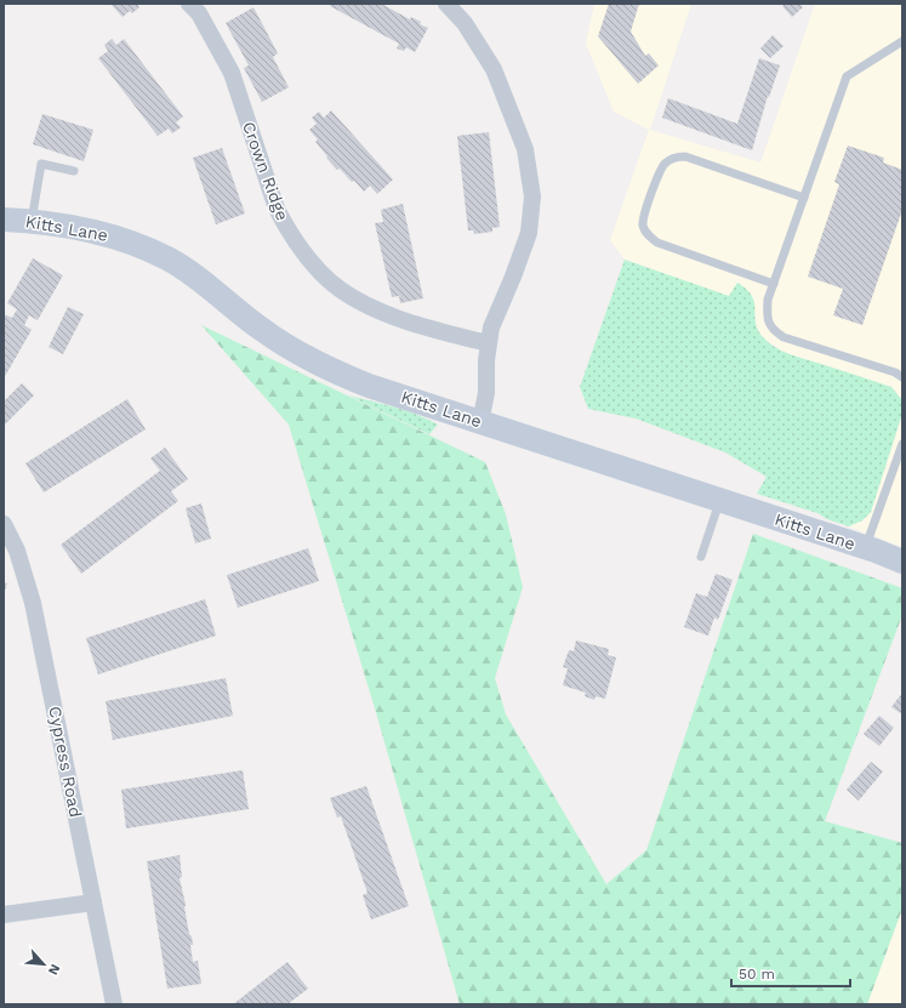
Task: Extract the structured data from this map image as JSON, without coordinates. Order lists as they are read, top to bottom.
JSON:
{
  "streets": {
    "street": ["Crown Ridge", "Kitts Lane", "Cypress Road"]
  },
  "scale_bar": "50 m",
  "north": "bottom right"
}
